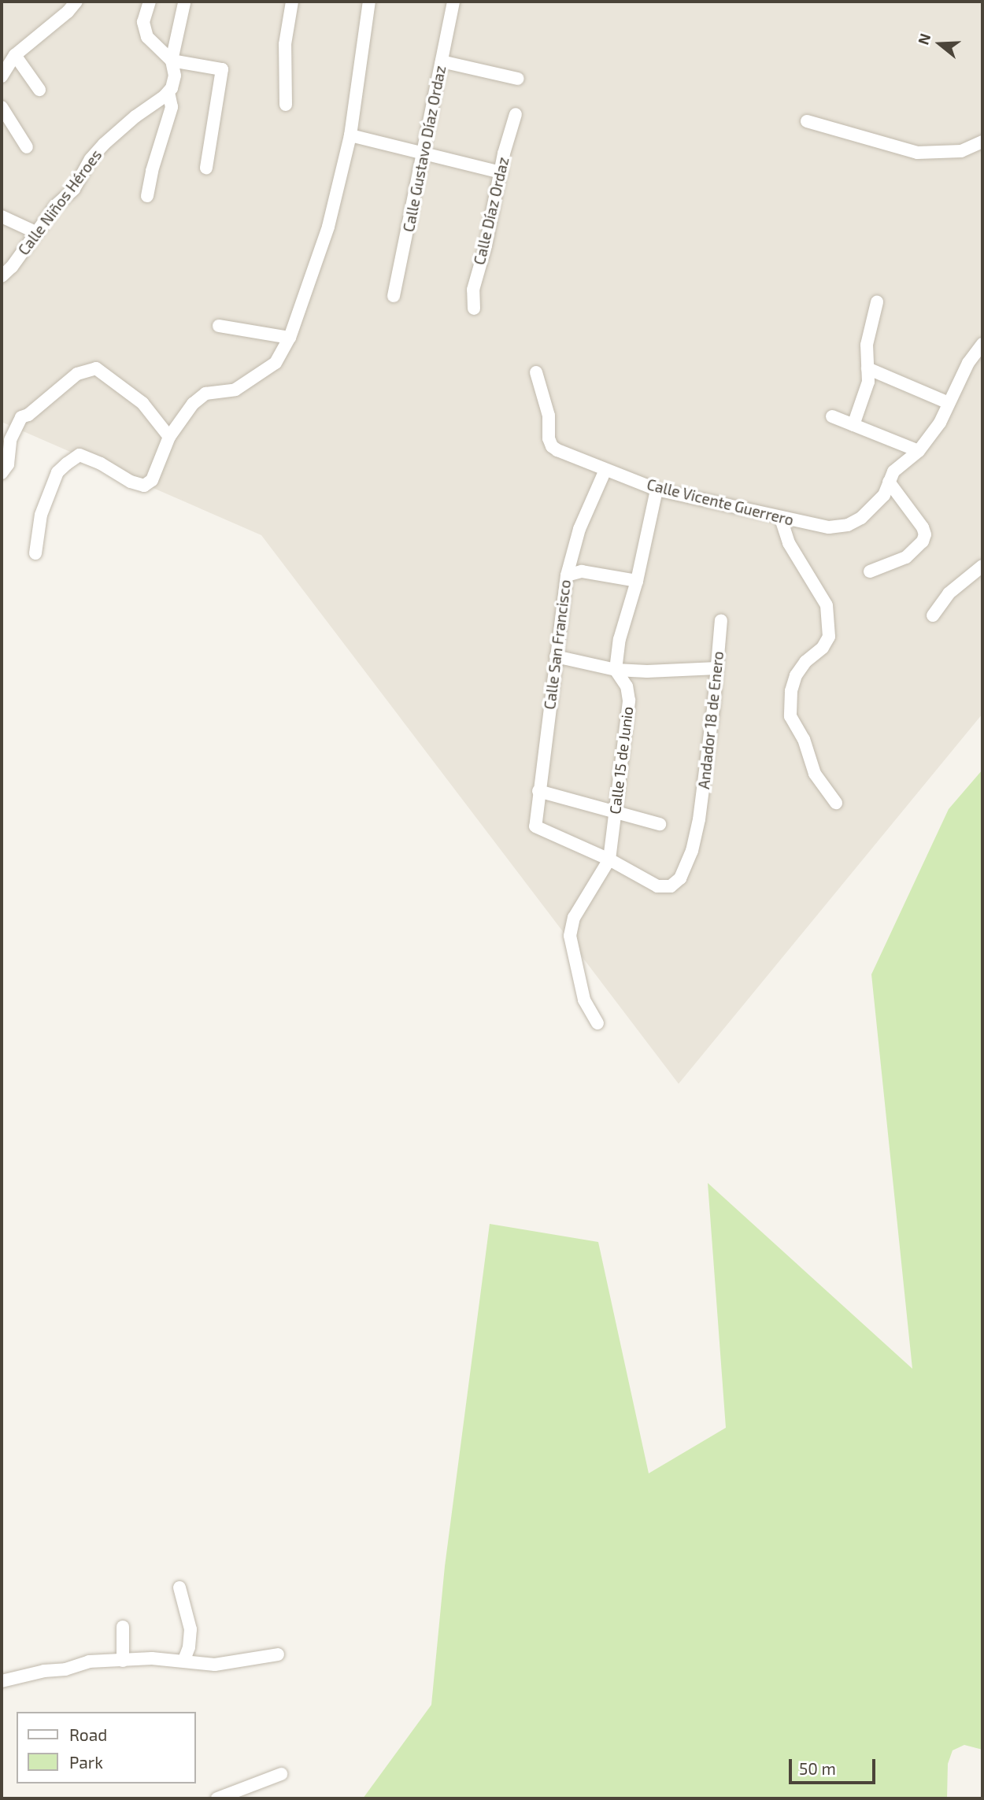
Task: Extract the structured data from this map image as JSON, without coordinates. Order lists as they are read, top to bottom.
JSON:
{
  "streets": {
    "street": [
      "Calle Gustavo Díaz Ordaz",
      "Calle Niños Héroes",
      "Calle Díaz Ordaz",
      "Calle Vicente Guerrero",
      "Calle San Francisco",
      "Andador 18 de Enero",
      "Calle 15 de Junio"
    ]
  },
  "crossings": [
    ["Calle Vicente Guerrero", "Calle San Francisco"],
    ["Calle San Francisco", "Andador 18 de Enero"],
    ["Calle San Francisco", "Calle 15 de Junio"],
    ["Andador 18 de Enero", "Calle 15 de Junio"]
  ],
  "legend": ["Road", "Park"],
  "scale_bar": "50 m",
  "north": "left"
}
